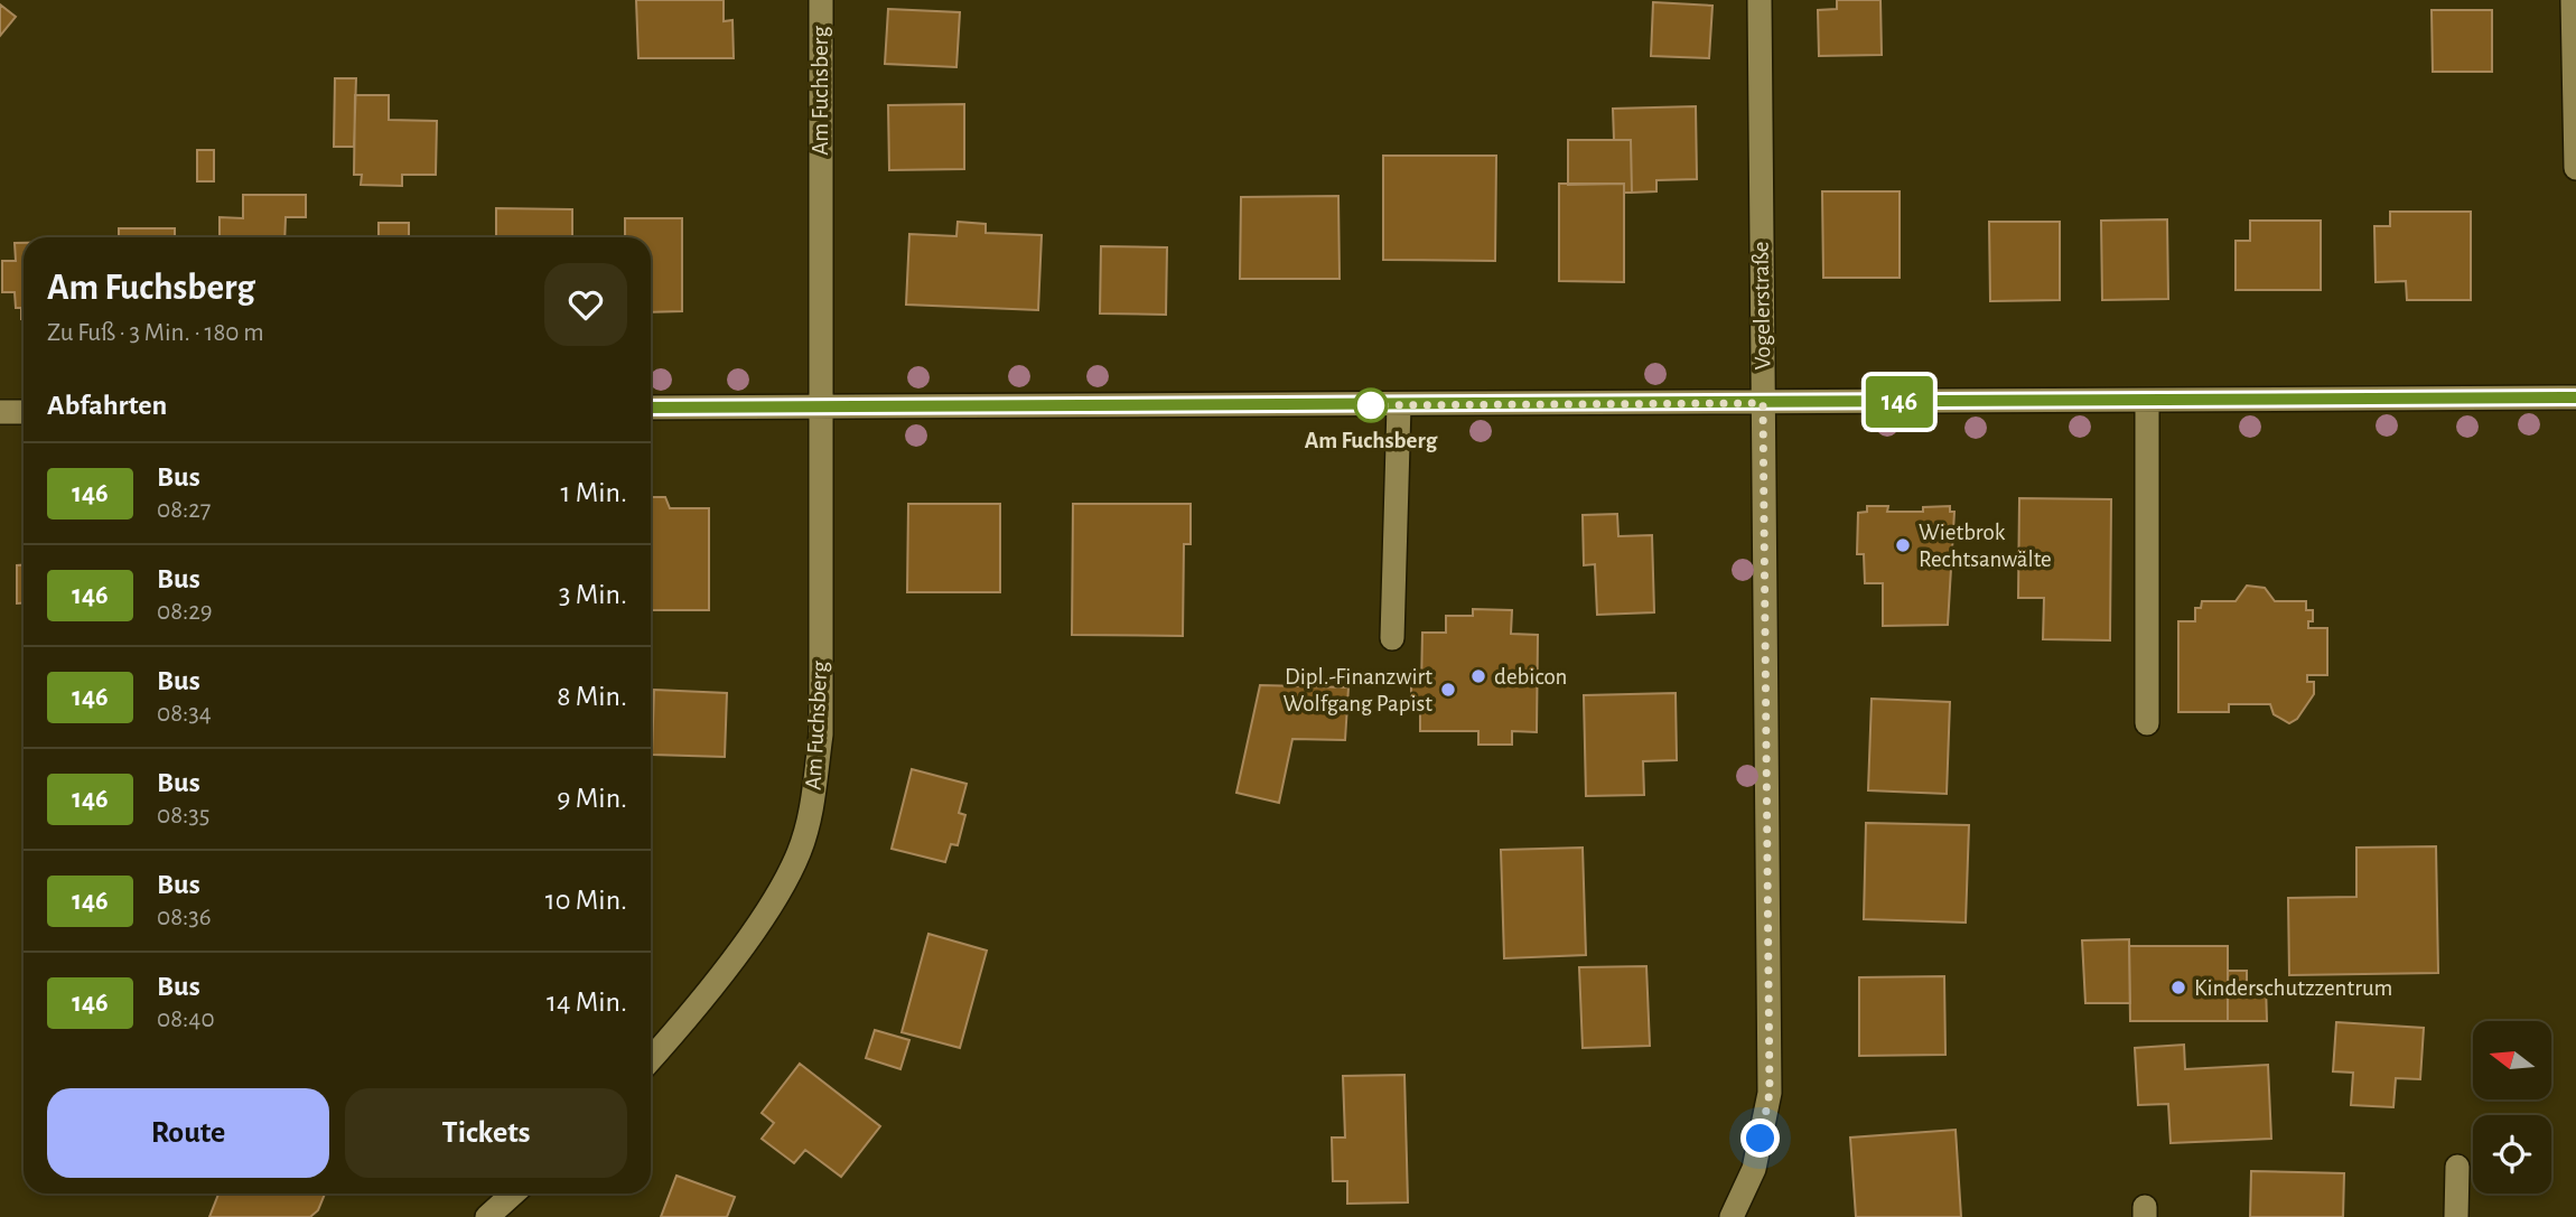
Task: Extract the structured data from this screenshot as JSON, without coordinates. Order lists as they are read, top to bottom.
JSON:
{
  "streets": {
    "street": ["Am Fuchsberg", "Vogelerstraße"]
  },
  "places": [
    "Am Fuchsberg",
    "Wietbrok Rechtsanwälte",
    "debicon",
    "Dipl.-Finanzwirt Wolfgang Papist",
    "Kinderschutzzentrum"
  ],
  "lines": ["bus line 146"],
  "north": "left",
  "page": {
    "on_map": "146",
    "heading": [
      ["Am Fuchsberg", "Zu Fuß · 3 Min. · 180 m"],
      "Abfahrten"
    ],
    "list": [
      {
        "mark": "146",
        "name": "Bus",
        "note": "08:27",
        "value": "1 Min."
      },
      {
        "mark": "146",
        "name": "Bus",
        "note": "08:29",
        "value": "3 Min."
      },
      {
        "mark": "146",
        "name": "Bus",
        "note": "08:34",
        "value": "8 Min."
      },
      {
        "mark": "146",
        "name": "Bus",
        "note": "08:35",
        "value": "9 Min."
      },
      {
        "mark": "146",
        "name": "Bus",
        "note": "08:36",
        "value": "10 Min."
      },
      {
        "mark": "146",
        "name": "Bus",
        "note": "08:40",
        "value": "14 Min."
      }
    ],
    "buttons": ["Route", "Tickets"]
  }
}
